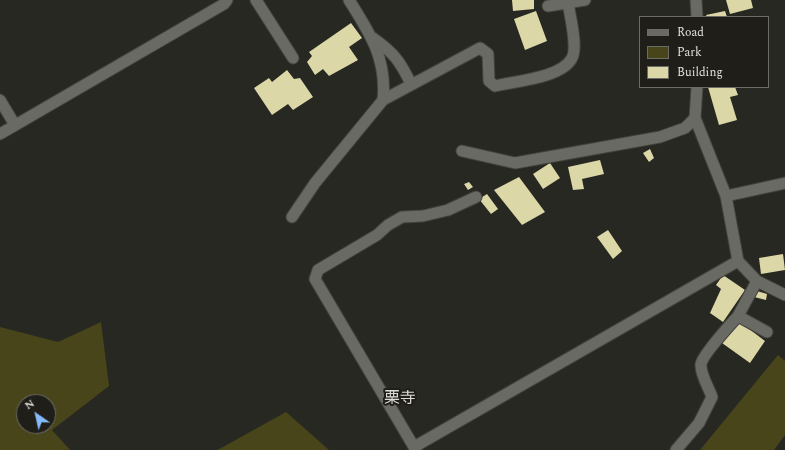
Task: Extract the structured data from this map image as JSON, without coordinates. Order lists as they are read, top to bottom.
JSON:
{
  "districts": ["栗寺"],
  "legend": ["Road", "Park", "Building"],
  "north": "top left"
}
